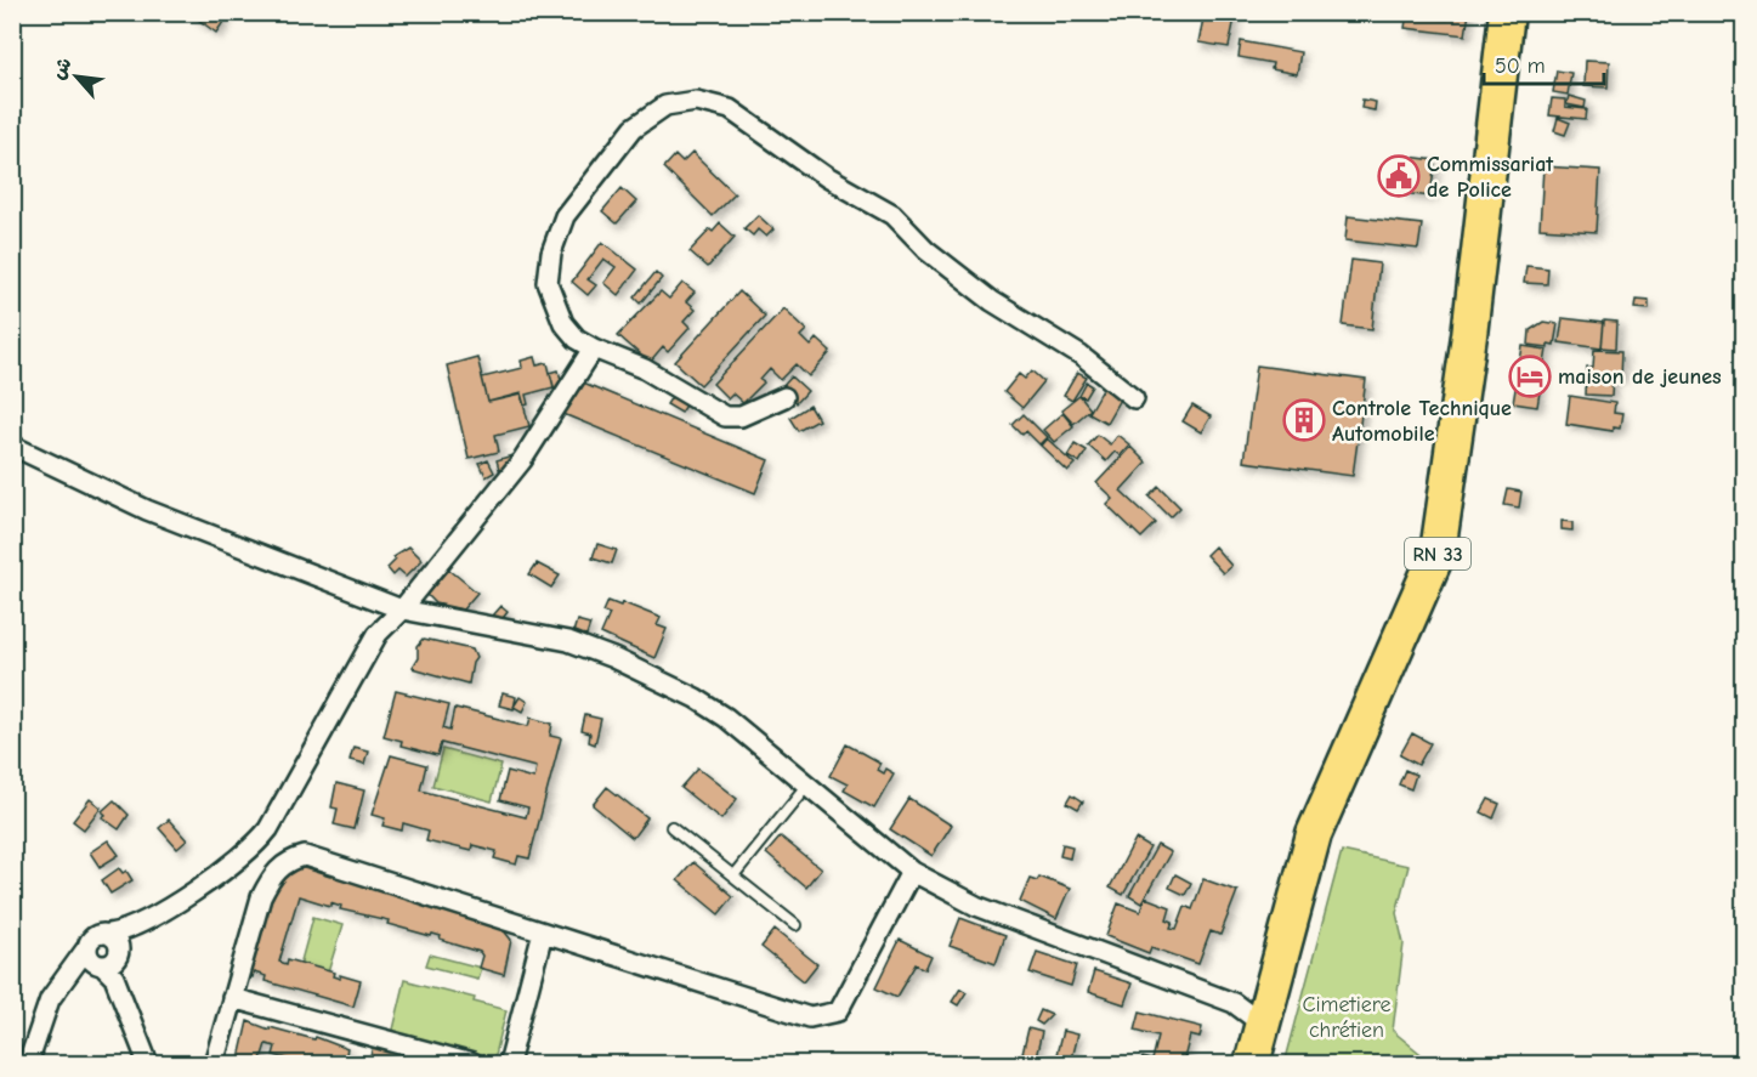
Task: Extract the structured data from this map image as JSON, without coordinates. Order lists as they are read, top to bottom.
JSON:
{
  "streets": {
    "highway": ["RN 33"]
  },
  "parks": ["Cimetiere chrétien"],
  "places": {
    "public building": ["Commissariat de Police"],
    "hotel": ["maison de jeunes"],
    "building": ["Controle Technique Automobile"]
  },
  "scale_bar": "50 m",
  "north": "top left"
}
